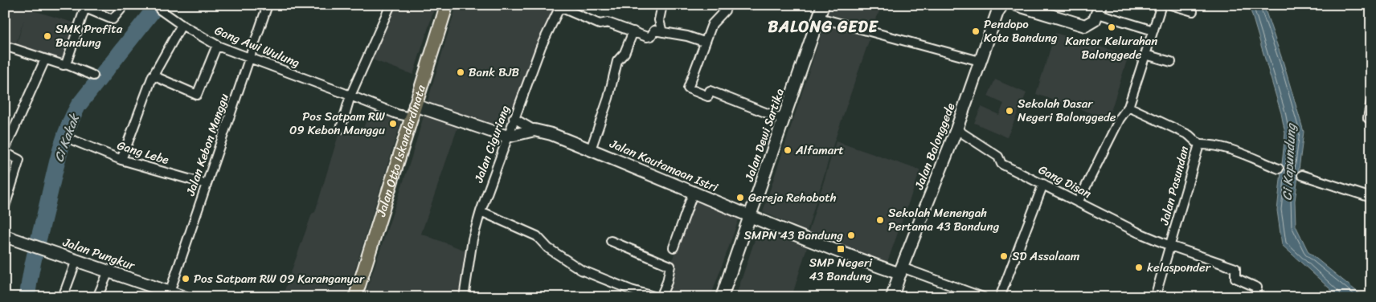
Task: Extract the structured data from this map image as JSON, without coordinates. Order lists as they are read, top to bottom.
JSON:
{
  "streets": {
    "main road": ["Jalan Otto Iskandardinata"],
    "street": [
      "Gang Awi Wulung",
      "Jalan Dewi Sartika",
      "Jalan Ciguriang",
      "Jalan Kebon Manggu",
      "Jalan Balonggede",
      "Gang Lebe",
      "Jalan Kautamaan Istri",
      "Gang Disan",
      "Jalan Pasundan",
      "Jalan Pungkur"
    ]
  },
  "crossings": [
    ["Gang Awi Wulung", "Jalan Kebon Manggu"],
    ["Gang Awi Wulung", "Jalan Otto Iskandardinata"],
    ["Jalan Dewi Sartika", "Jalan Kautamaan Istri"],
    ["Jalan Ciguriang", "Jalan Kautamaan Istri"],
    ["Jalan Kebon Manggu", "Gang Lebe"],
    ["Jalan Kebon Manggu", "Jalan Pungkur"],
    ["Jalan Balonggede", "Jalan Kautamaan Istri"],
    ["Jalan Balonggede", "Gang Disan"],
    ["Gang Disan", "Jalan Pasundan"]
  ],
  "districts": ["BALONG GEDE"],
  "water": ["Ci Kakak", "Ci Kapundung"],
  "places": {
    "other": [
      "Kantor Kelurahan Balonggede",
      "Pendopo Kota Bandung",
      "SMK Profita Bandung",
      "Bank BJB",
      "Sekolah Dasar Negeri Balonggede",
      "Pos Satpam RW 09 Kebon Manggu",
      "Alfamart",
      "Gereja Rehoboth",
      "Sekolah Menengah Pertama 43 Bandung",
      "SMPN 43 Bandung",
      "SD Assalaam",
      "kelasponder",
      "Pos Satpam RW 09 Karanganyar"
    ],
    "transit": ["SMP Negeri 43 Bandung"]
  }
}
